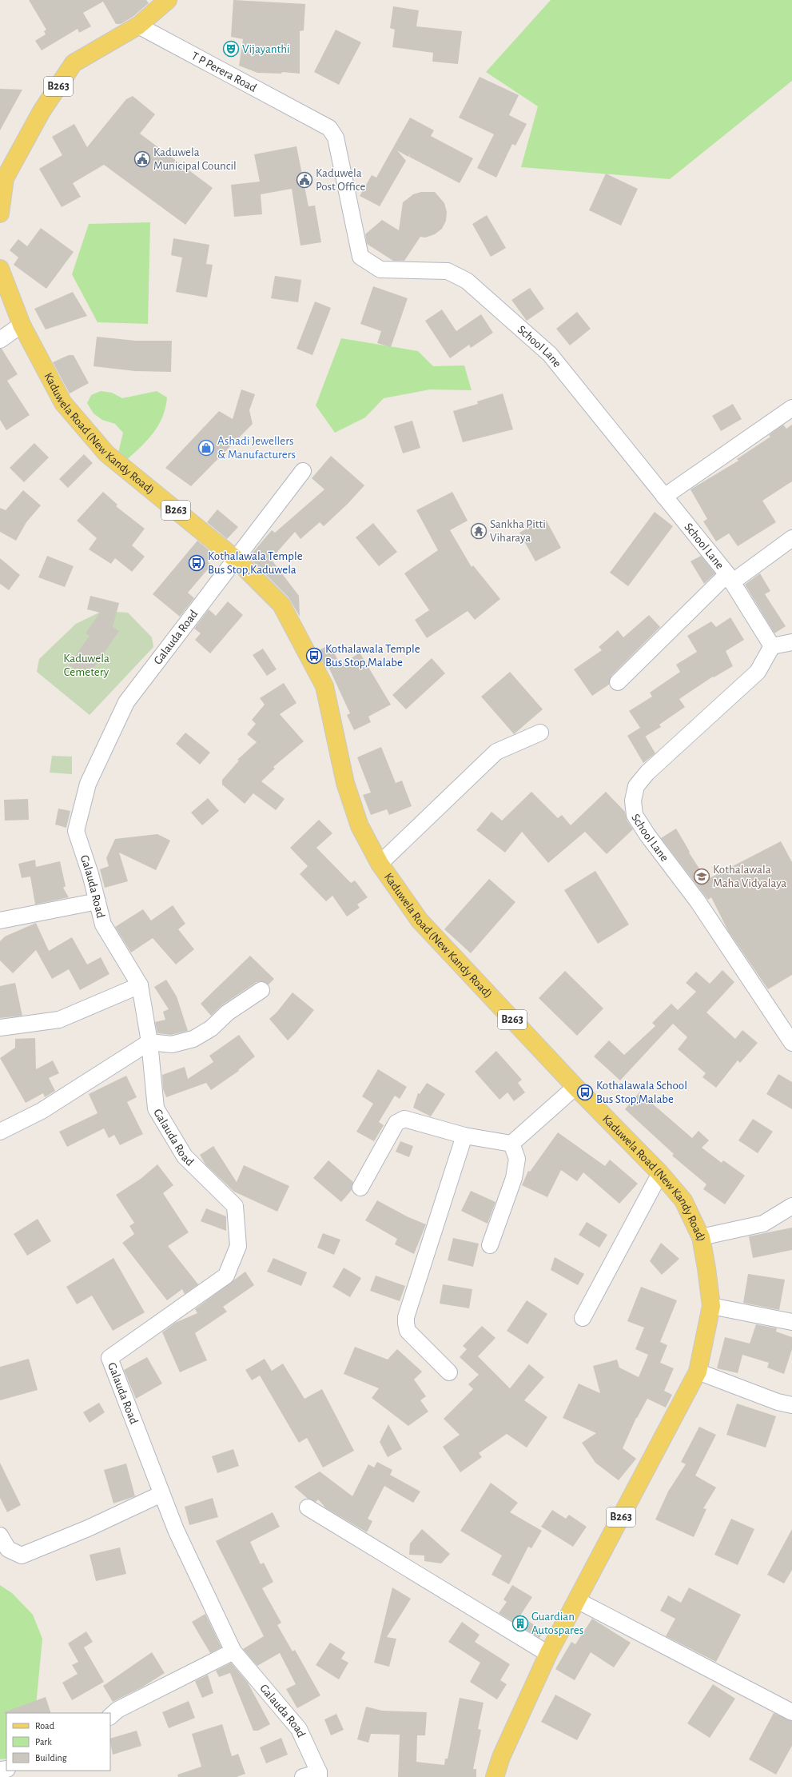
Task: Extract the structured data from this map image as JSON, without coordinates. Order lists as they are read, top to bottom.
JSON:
{
  "streets": {
    "main road": ["B263", "Kaduwela Road (New Kandy Road)"],
    "street": ["T P Perera Road", "School Lane", "Galauda Road"]
  },
  "crossings": [
    ["T P Perera Road", "B263"],
    ["T P Perera Road", "School Lane"],
    ["Kaduwela Road (New Kandy Road)", "Galauda Road"]
  ],
  "parks": ["Kaduwela Cemetery"],
  "places": {
    "theatre": ["Vijayanthi"],
    "public building": ["Kaduwela Municipal Council", "Kaduwela Post Office"],
    "shop": ["Ashadi Jewellers & Manufacturers"],
    "temple": ["Sankha Pitti Viharaya"],
    "bus stop": ["Kothalawala Temple Bus Stop,Kaduwela", "Kothalawala Temple Bus Stop,Malabe", "Kothalawala School Bus Stop,Malabe"],
    "school or university": ["Kothalawala Maha Vidyalaya"],
    "building": ["Guardian Autospares"]
  },
  "legend": ["Road", "Park", "Building"]
}
